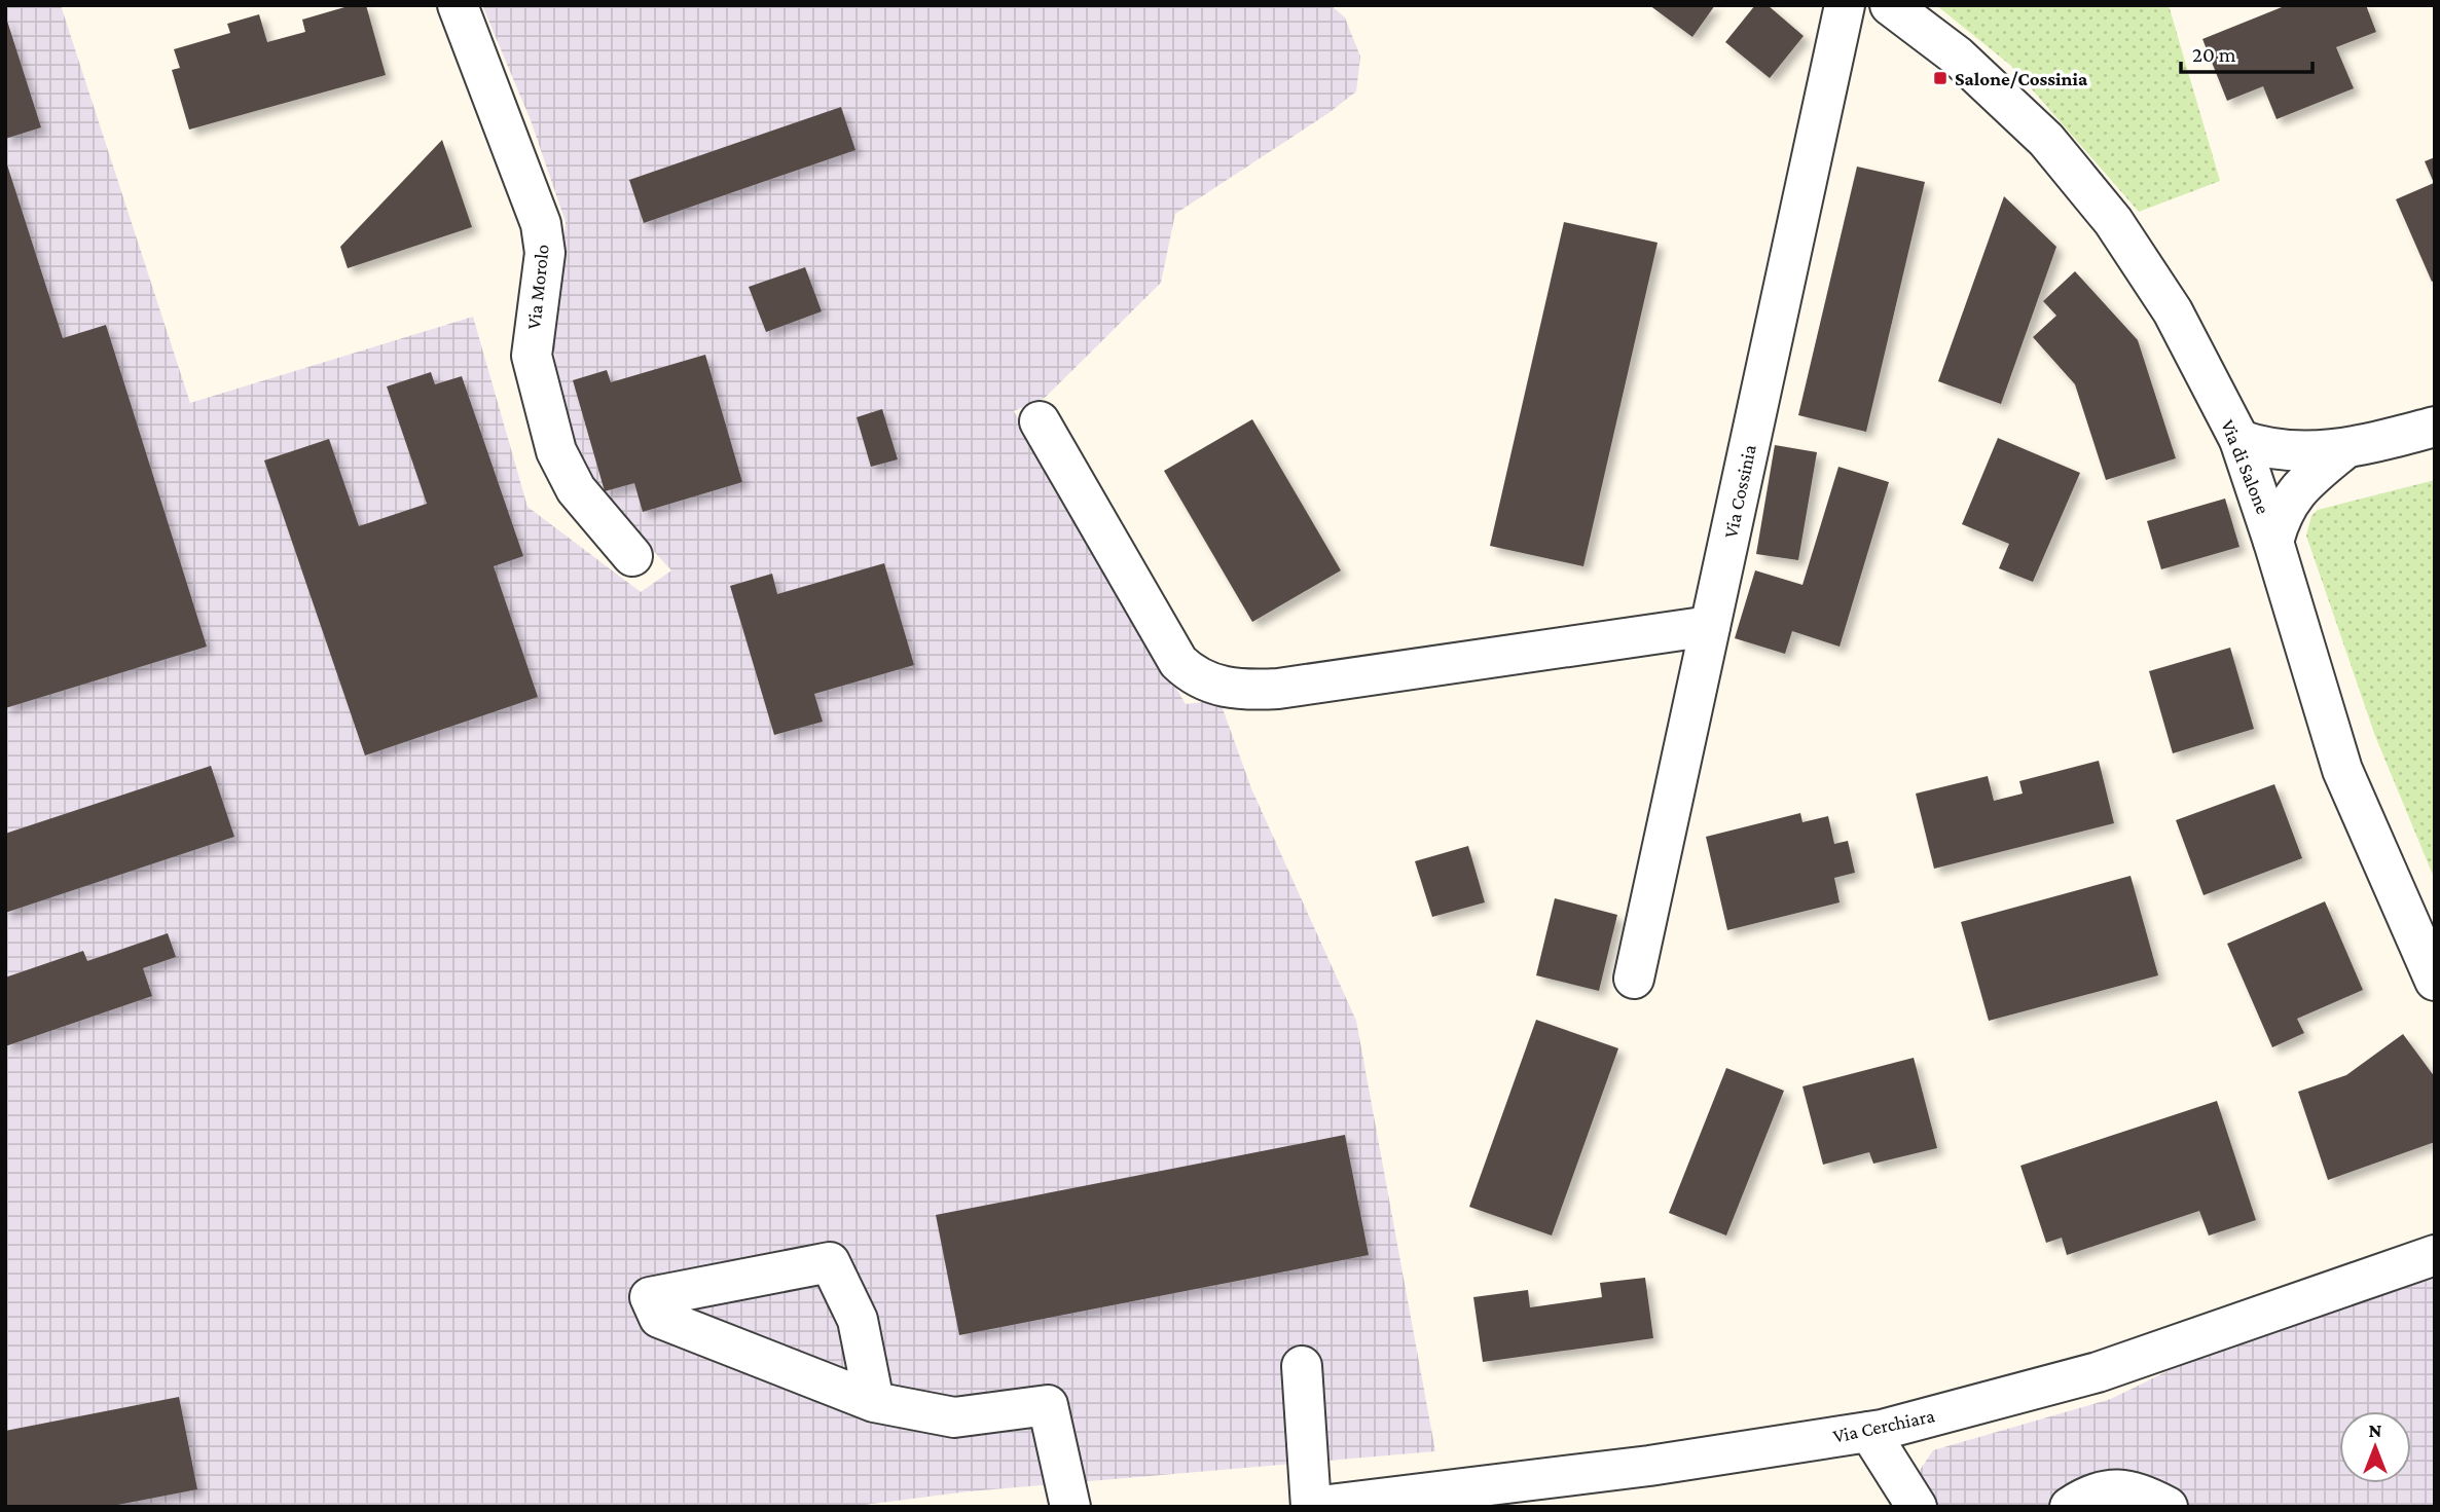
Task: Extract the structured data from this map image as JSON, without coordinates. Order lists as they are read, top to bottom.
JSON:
{
  "streets": {
    "street": [
      "Via Morolo",
      "Via di Salone",
      "Via Cossinia",
      "Via Cerchiara"
    ]
  },
  "places": {
    "transit": ["Salone/Cossinia"]
  },
  "scale_bar": "20 m",
  "north": "top"
}
